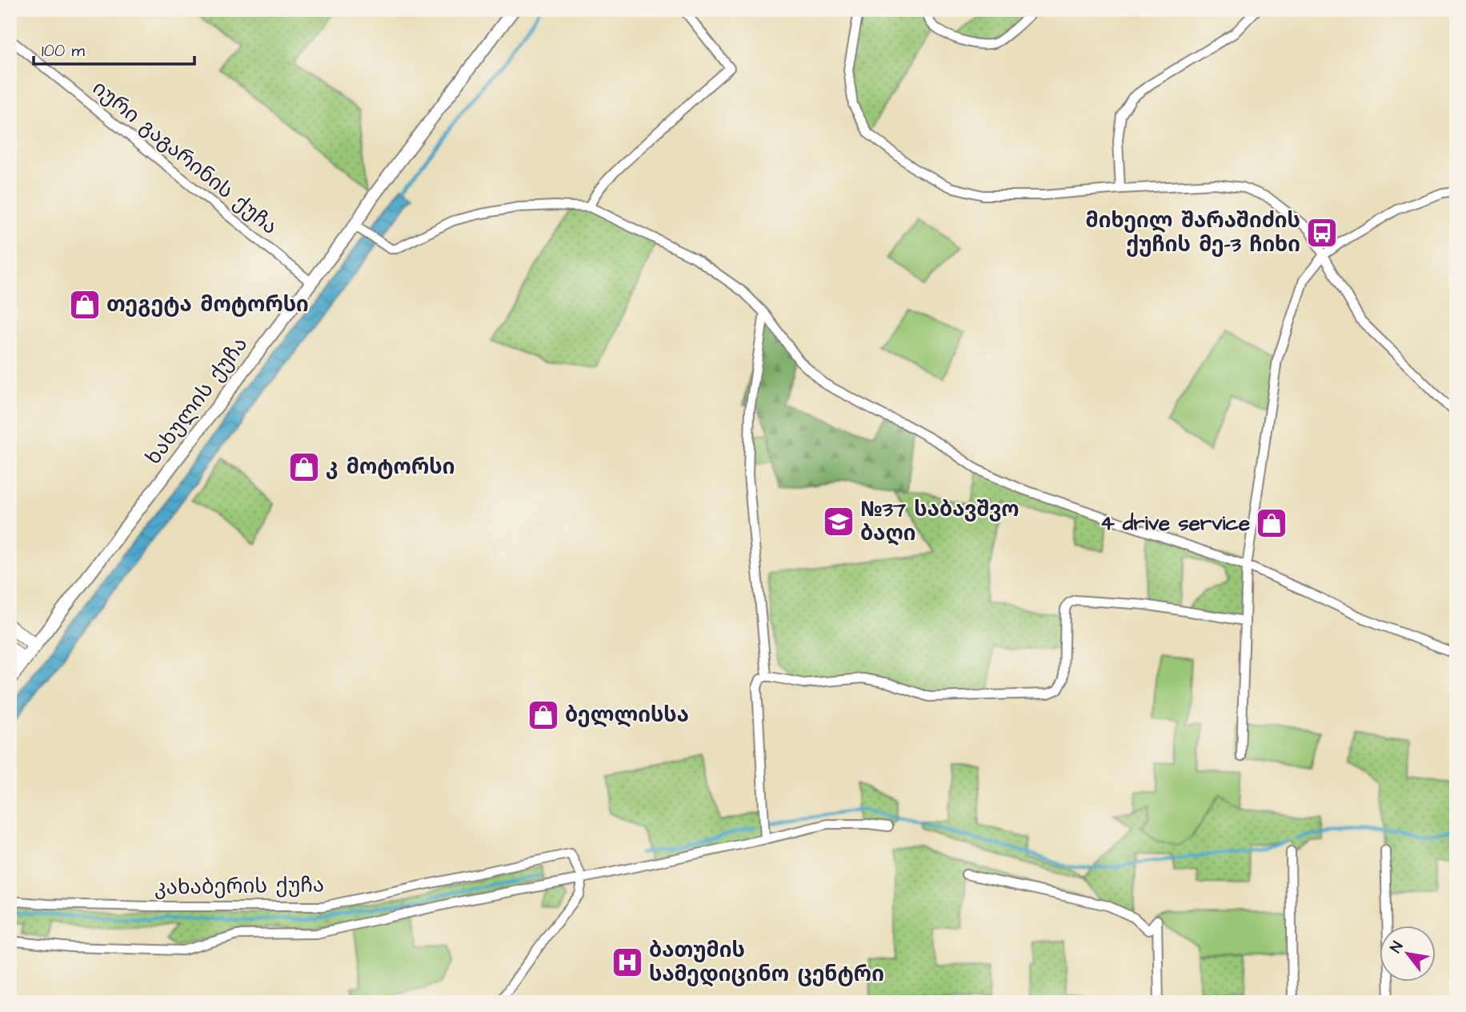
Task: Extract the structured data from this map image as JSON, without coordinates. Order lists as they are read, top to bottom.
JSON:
{
  "streets": {
    "main road": ["ხახულის ქუჩა"],
    "street": ["იური გაგარინის ქუჩა", "კახაბერის ქუჩა"]
  },
  "crossings": [
    ["იური გაგარინის ქუჩა", "ხახულის ქუჩა"]
  ],
  "places": {
    "bus stop": ["მიხეილ შარაშიძის ქუჩის მე-3 ჩიხი"],
    "shop": [
      "თეგეტა მოტორსი",
      "კ მოტორსი",
      "4 drive service",
      "ბელლისსა"
    ],
    "school or university": ["№37 საბავშვო ბაღი"],
    "hospital": ["ბათუმის სამედიცინო ცენტრი"]
  },
  "scale_bar": "100 m",
  "north": "top left"
}
